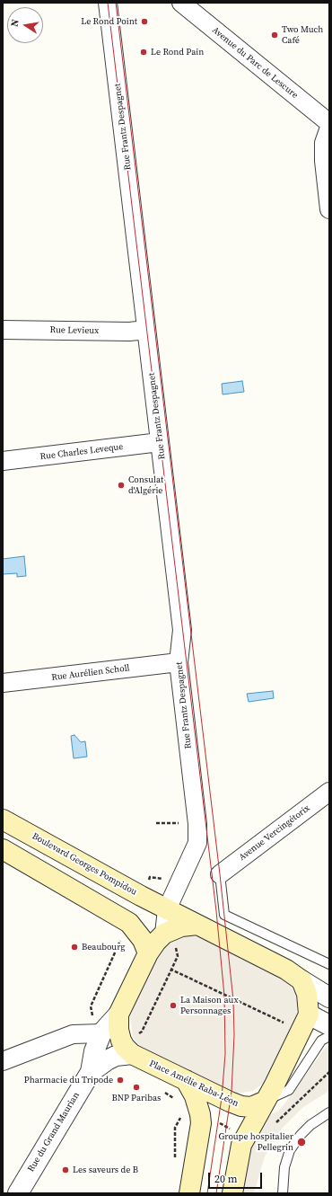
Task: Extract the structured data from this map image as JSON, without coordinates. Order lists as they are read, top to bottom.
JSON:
{
  "streets": {
    "main road": ["Boulevard Georges Pompidou", "Place Amélie Raba-Léon"],
    "street": [
      "Avenue du Parc de Lescure",
      "Rue Frantz Despagnet",
      "Rue Levieux",
      "Rue Charles Leveque",
      "Rue Aurélien Scholl",
      "Avenue Vercingétorix",
      "Rue du Grand Maurian"
    ]
  },
  "crossings": [
    ["Rue Frantz Despagnet", "Rue Levieux"],
    ["Rue Frantz Despagnet", "Rue Charles Leveque"],
    ["Rue Frantz Despagnet", "Rue Aurélien Scholl"],
    ["Rue Frantz Despagnet", "Boulevard Georges Pompidou"],
    ["Place Amélie Raba-Léon", "Rue du Grand Maurian"]
  ],
  "places": [
    "Le Rond Point",
    "Two Much Café",
    "Le Rond Pain",
    "Consulat d'Algérie",
    "Beaubourg",
    "La Maison aux Personnages",
    "Pharmacie du Tripode",
    "BNP Paribas",
    "Groupe hospitalier Pellegrin",
    "Les saveurs de B"
  ],
  "scale_bar": "20 m",
  "north": "left"
}
